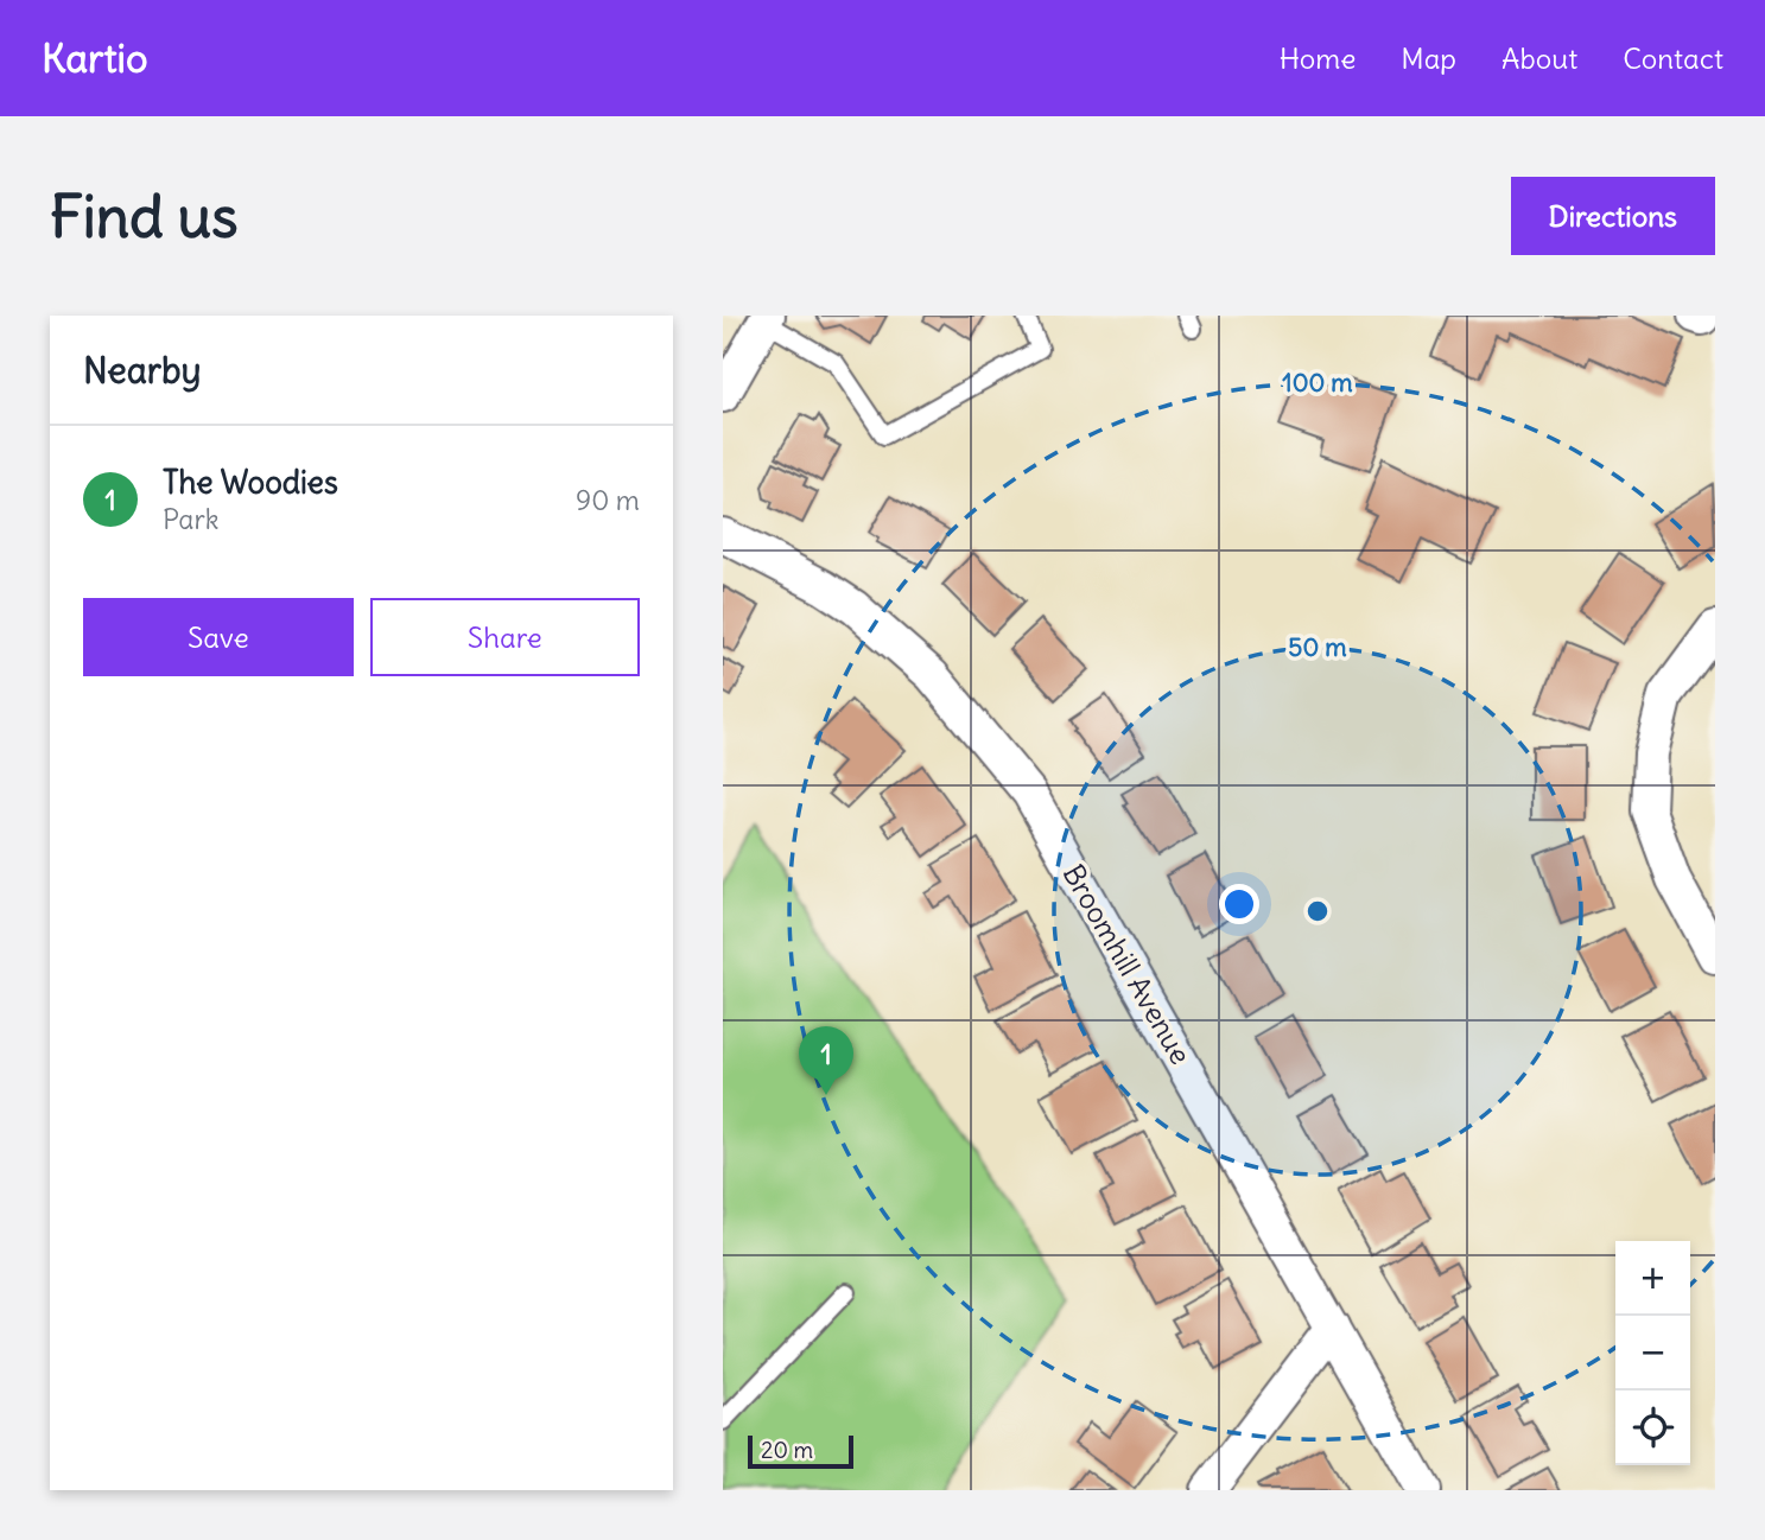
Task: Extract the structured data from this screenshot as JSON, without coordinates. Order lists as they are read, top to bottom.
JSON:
{
  "streets": {
    "street": ["Broomhill Avenue"]
  },
  "scale_bar": "20 m",
  "page": {
    "header": "Kartio",
    "nav": [
      "Home",
      "Map",
      "About",
      "Contact"
    ],
    "buttons": [
      "Directions",
      ["Save", "Share"]
    ],
    "title": "Find us",
    "heading": "Nearby",
    "list": [
      {
        "mark": "1",
        "name": "The Woodies",
        "note": "Park",
        "value": "90 m"
      }
    ],
    "pins": "1",
    "map_buttons": ["+", "−"],
    "scale": "20 m"
  },
  "rings": ["100 m", "50 m"]
}
